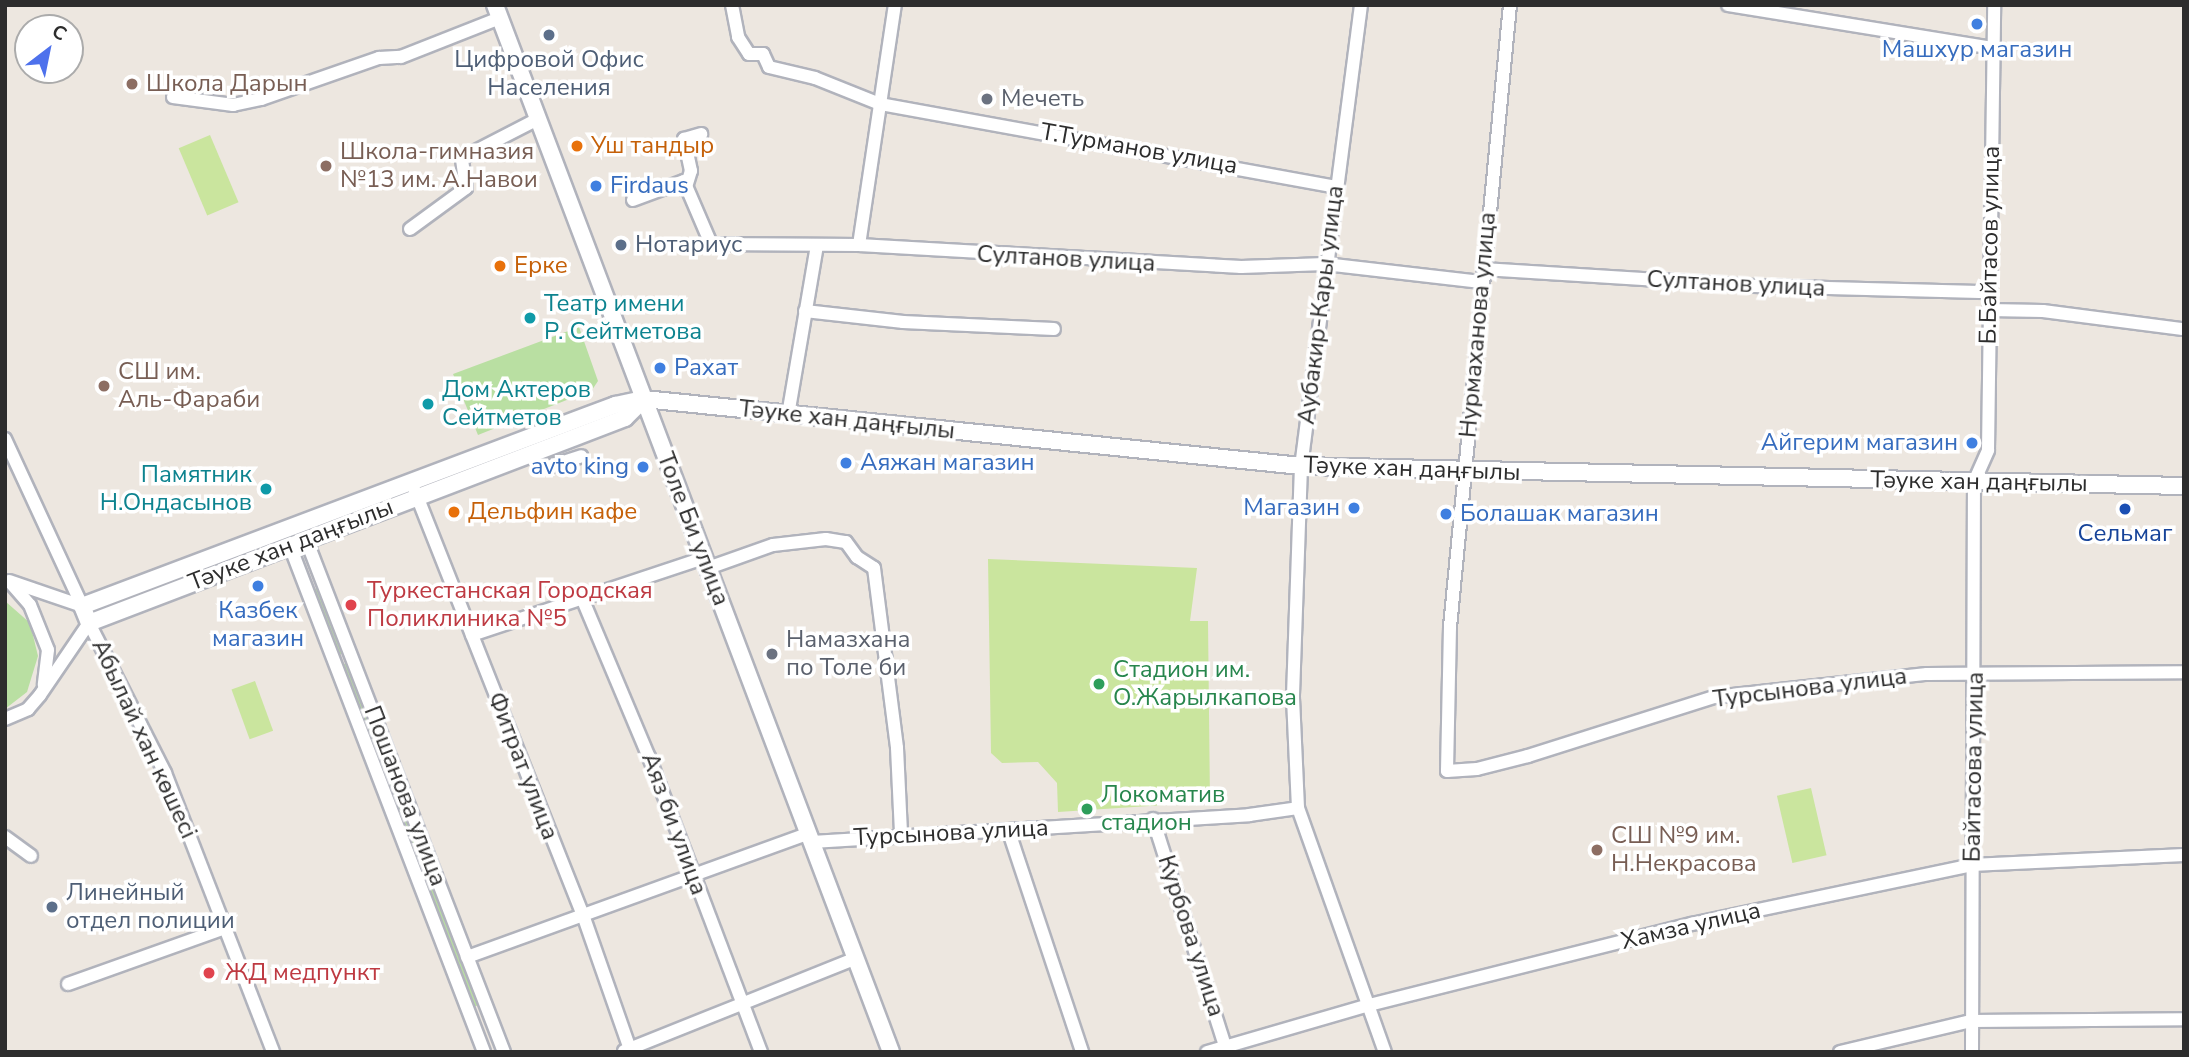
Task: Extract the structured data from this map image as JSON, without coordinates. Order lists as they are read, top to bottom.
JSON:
{
  "streets": {
    "street": [
      "Т.Турманов улица",
      "Б.Байтасов улица",
      "Султанов улица",
      "Аубакир-Кары улица",
      "Нурмаханова улица",
      "Тәуке хан даңғылы",
      "Толе Би улица",
      "Турсынова улица",
      "Абылай хан көшесі",
      "Фитрат улица",
      "Байтасова улица",
      "Пошанова улица",
      "Аяз би улица",
      "Хамза улица",
      "Курбова улица"
    ]
  },
  "crossings": [
    ["Т.Турманов улица", "Аубакир-Кары улица"],
    ["Б.Байтасов улица", "Султанов улица"],
    ["Б.Байтасов улица", "Тәуке хан даңғылы"],
    ["Б.Байтасов улица", "Байтасова улица"],
    ["Султанов улица", "Аубакир-Кары улица"],
    ["Султанов улица", "Нурмаханова улица"],
    ["Аубакир-Кары улица", "Тәуке хан даңғылы"],
    ["Аубакир-Кары улица", "Турсынова улица"],
    ["Аубакир-Кары улица", "Хамза улица"],
    ["Нурмаханова улица", "Тәуке хан даңғылы"],
    ["Нурмаханова улица", "Турсынова улица"],
    ["Тәуке хан даңғылы", "Толе Би улица"],
    ["Тәуке хан даңғылы", "Абылай хан көшесі"],
    ["Тәуке хан даңғылы", "Фитрат улица"],
    ["Тәуке хан даңғылы", "Байтасова улица"],
    ["Тәуке хан даңғылы", "Пошанова улица"],
    ["Толе Би улица", "Турсынова улица"],
    ["Турсынова улица", "Фитрат улица"],
    ["Турсынова улица", "Байтасова улица"],
    ["Турсынова улица", "Пошанова улица"],
    ["Турсынова улица", "Аяз би улица"],
    ["Турсынова улица", "Курбова улица"],
    ["Байтасова улица", "Хамза улица"],
    ["Хамза улица", "Курбова улица"]
  ],
  "places": [
    "Машхур магазин",
    "Цифровой Офис Населения",
    "Школа Дарын",
    "Мечеть",
    "Уш тандыр",
    "Школа-гимназия №13 им. А.Навои",
    "Firdaus",
    "Нотариус",
    "Ерке",
    "Театр имени Р. Сейтметова",
    "Рахат",
    "СШ им. Аль-Фараби",
    "Дом Актеров Сейтметов",
    "Айгерим магазин",
    "Аяжан магазин",
    "avto king",
    "Памятник Н.Ондасынов",
    "Магазин",
    "Сельмаг",
    "Дельфин кафе",
    "Болашак магазин",
    "Казбек магазин",
    "Туркестанская Городская Поликлиника №5",
    "Намазхана по Толе би",
    "Стадион им. О.Жарылкапова",
    "Локоматив стадион",
    "СШ №9 им. Н.Некрасова",
    "Линейный отдел полиции",
    "ЖД медпункт"
  ],
  "north": "top right"
}
